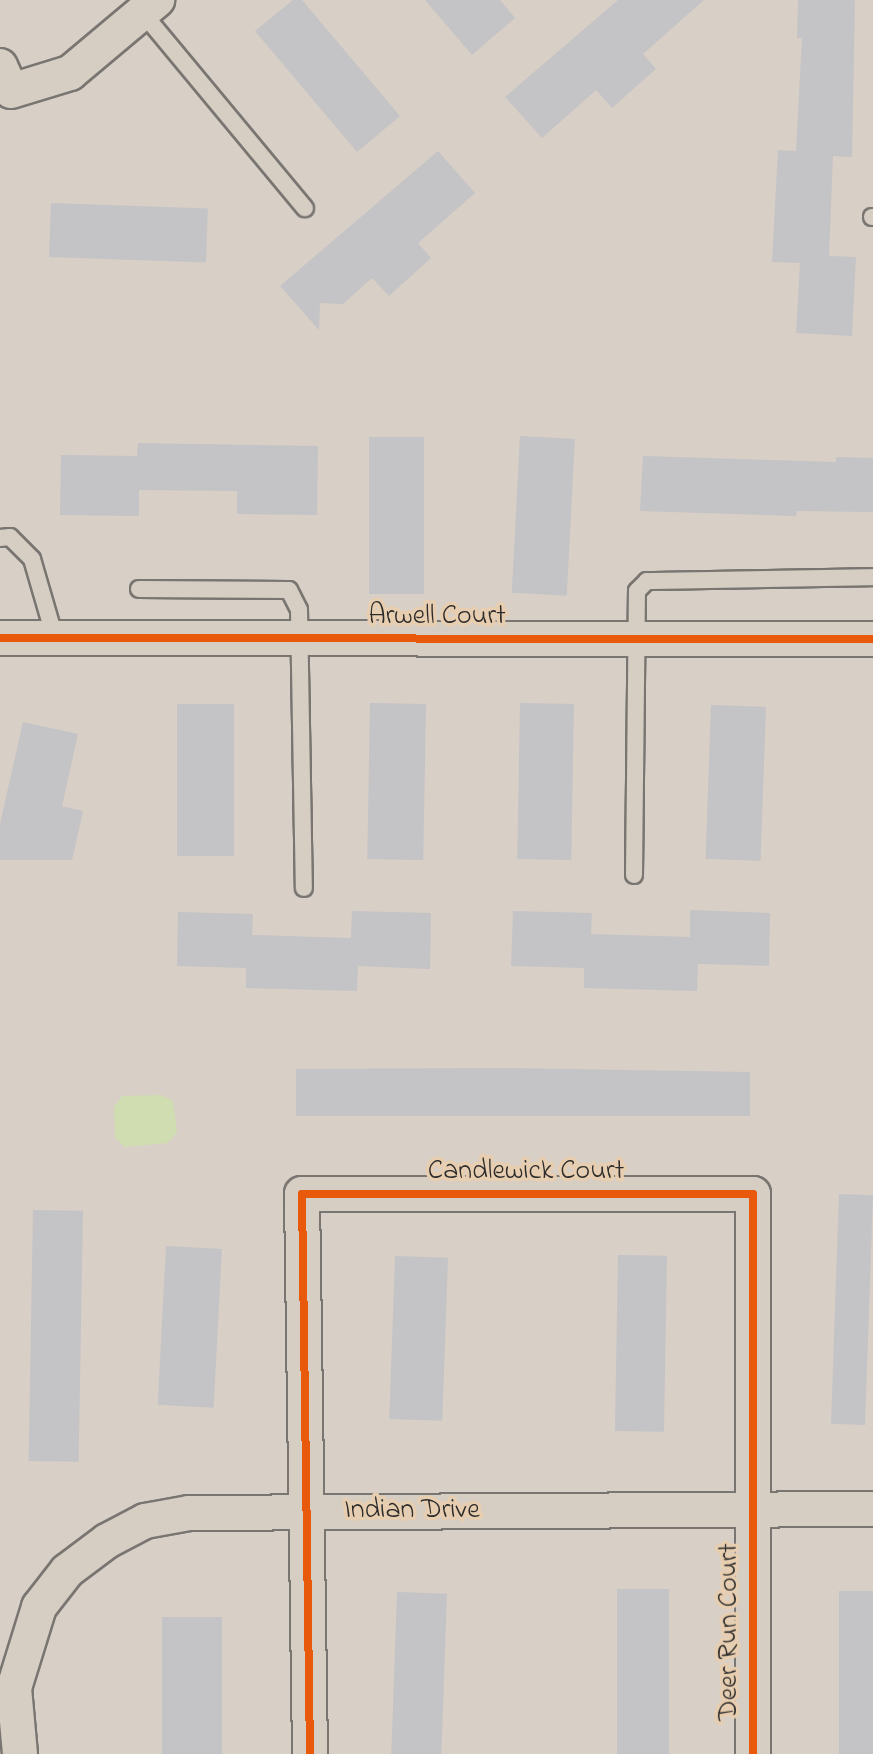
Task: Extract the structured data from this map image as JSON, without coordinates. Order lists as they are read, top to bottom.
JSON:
{
  "streets": {
    "street": [
      "Arwell Court",
      "Candlewick Court",
      "Indian Drive",
      "Deer Run Court"
    ]
  },
  "crossings": [
    ["Candlewick Court", "Indian Drive"],
    ["Candlewick Court", "Deer Run Court"],
    ["Indian Drive", "Deer Run Court"]
  ]
}
